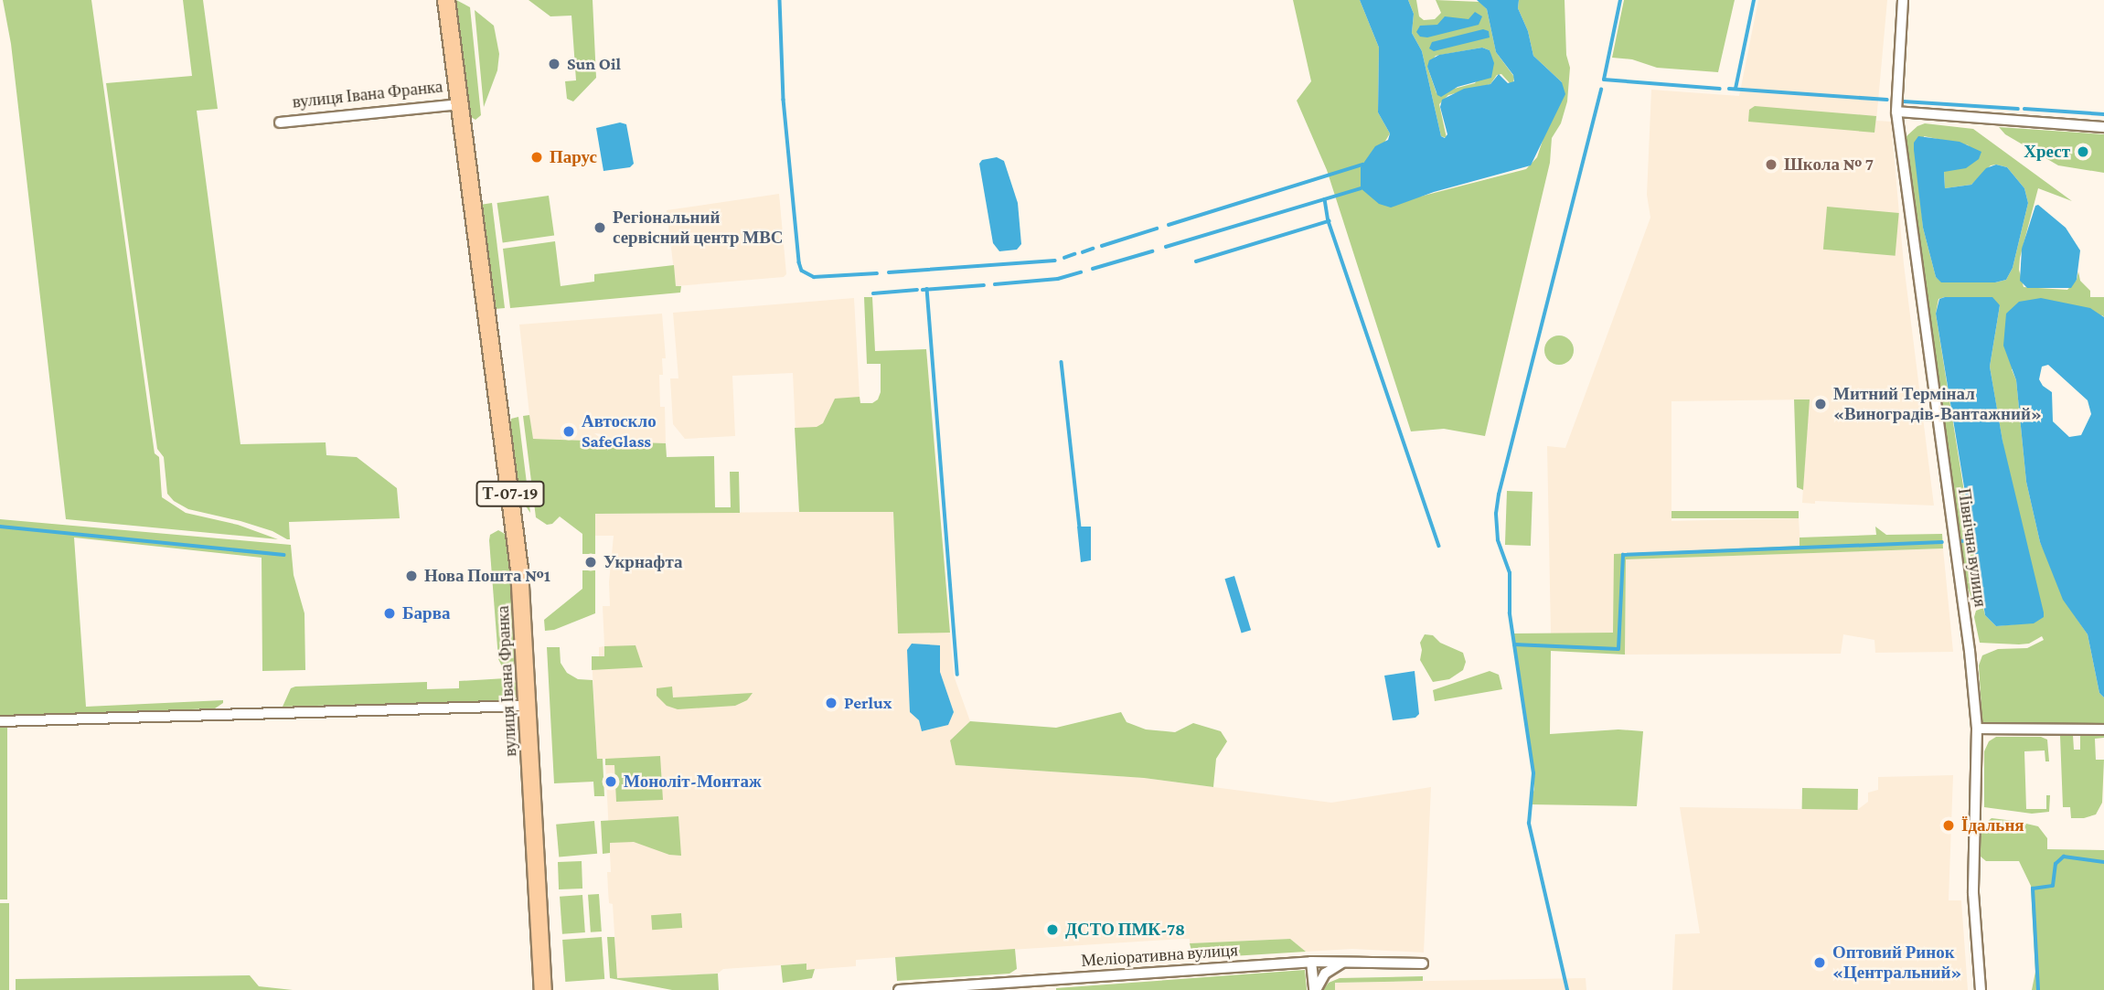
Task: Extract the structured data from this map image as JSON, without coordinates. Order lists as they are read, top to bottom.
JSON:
{
  "streets": {
    "main road": ["вулиця Івана Франка", "Т-07-19"],
    "street": ["Північна вулиця", "Меліоративна вулиця"]
  },
  "places": [
    "Sun Oil",
    "Хрест",
    "Парус",
    "Школа № 7",
    "Регіональний сервісний центр МВС",
    "Митний Термінал «Виноградів-Вантажний»",
    "Автоскло SafeGlass",
    "Укрнафта",
    "Нова Пошта №1",
    "Барва",
    "Perlux",
    "Моноліт-Монтаж",
    "Їдальня",
    "ДСТО ПМК-78",
    "Оптовий Ринок «Центральний»"
  ]
}
